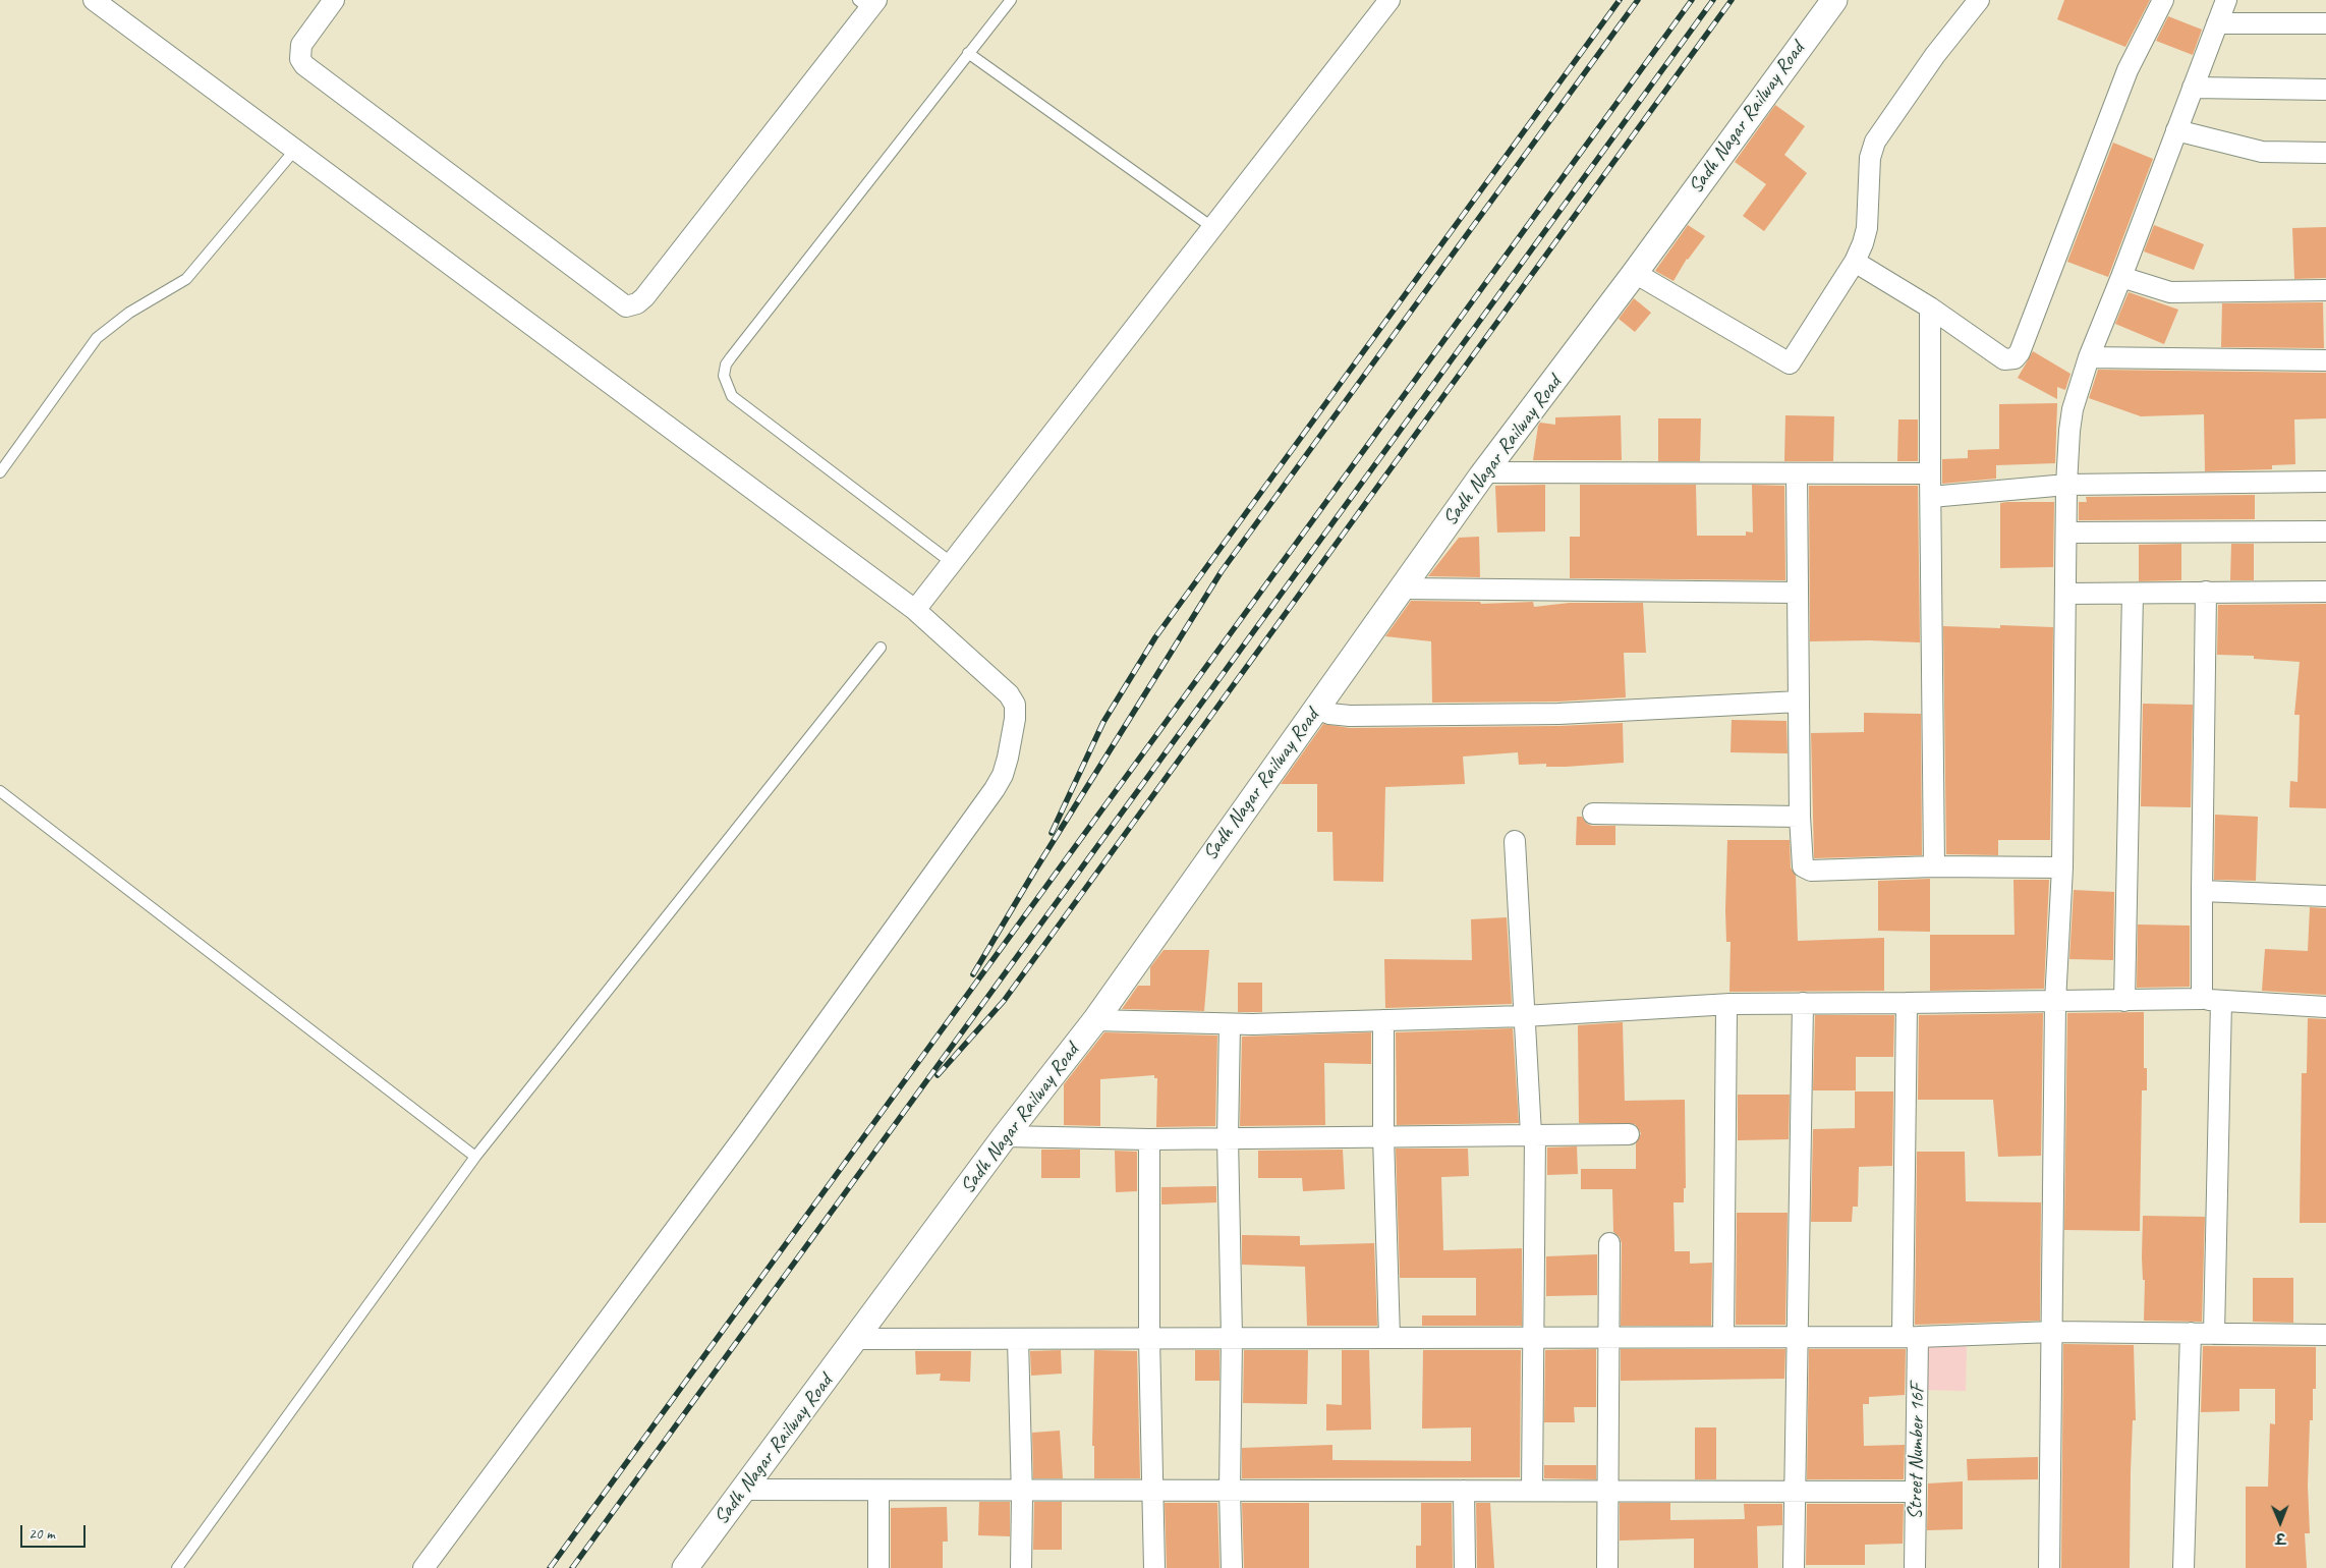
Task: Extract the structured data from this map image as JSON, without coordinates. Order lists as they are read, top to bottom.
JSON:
{
  "streets": {
    "street": ["Sadh Nagar Railway Road", "Street Number 16F"]
  },
  "scale_bar": "20 m",
  "north": "bottom"
}
